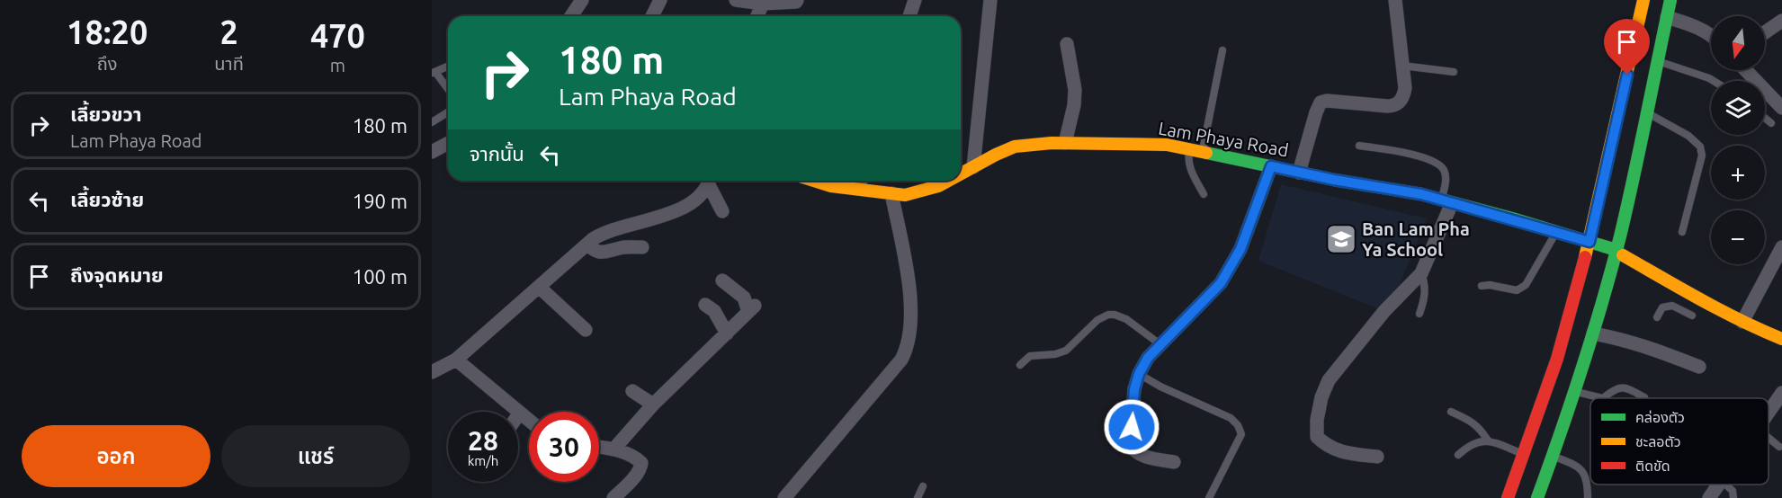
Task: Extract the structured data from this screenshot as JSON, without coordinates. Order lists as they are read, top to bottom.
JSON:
{
  "streets": {
    "street": ["Lam Phaya Road"]
  },
  "places": {
    "school or university": ["Ban Lam Pha Ya School"]
  },
  "legend": ["คล่องตัว", "ชะลอตัว", "ติดขัด"],
  "north": "bottom",
  "page": {
    "eta": [
      "18:20",
      "ถึง",
      "2",
      "นาที",
      "470",
      "m"
    ],
    "map_buttons": ["+", "−"],
    "turn": ["180 m", "Lam Phaya Road"],
    "list": [
      {
        "name": "เลี้ยวขวา",
        "note": "Lam Phaya Road",
        "value": "180 m"
      },
      {
        "name": "เลี้ยวซ้าย",
        "value": "190 m"
      },
      {
        "name": "ถึงจุดหมาย",
        "value": "100 m"
      }
    ],
    "then": "จากนั้น",
    "speed": "28 km/h",
    "limit": "30",
    "buttons": ["ออก", "แชร์"]
  }
}
